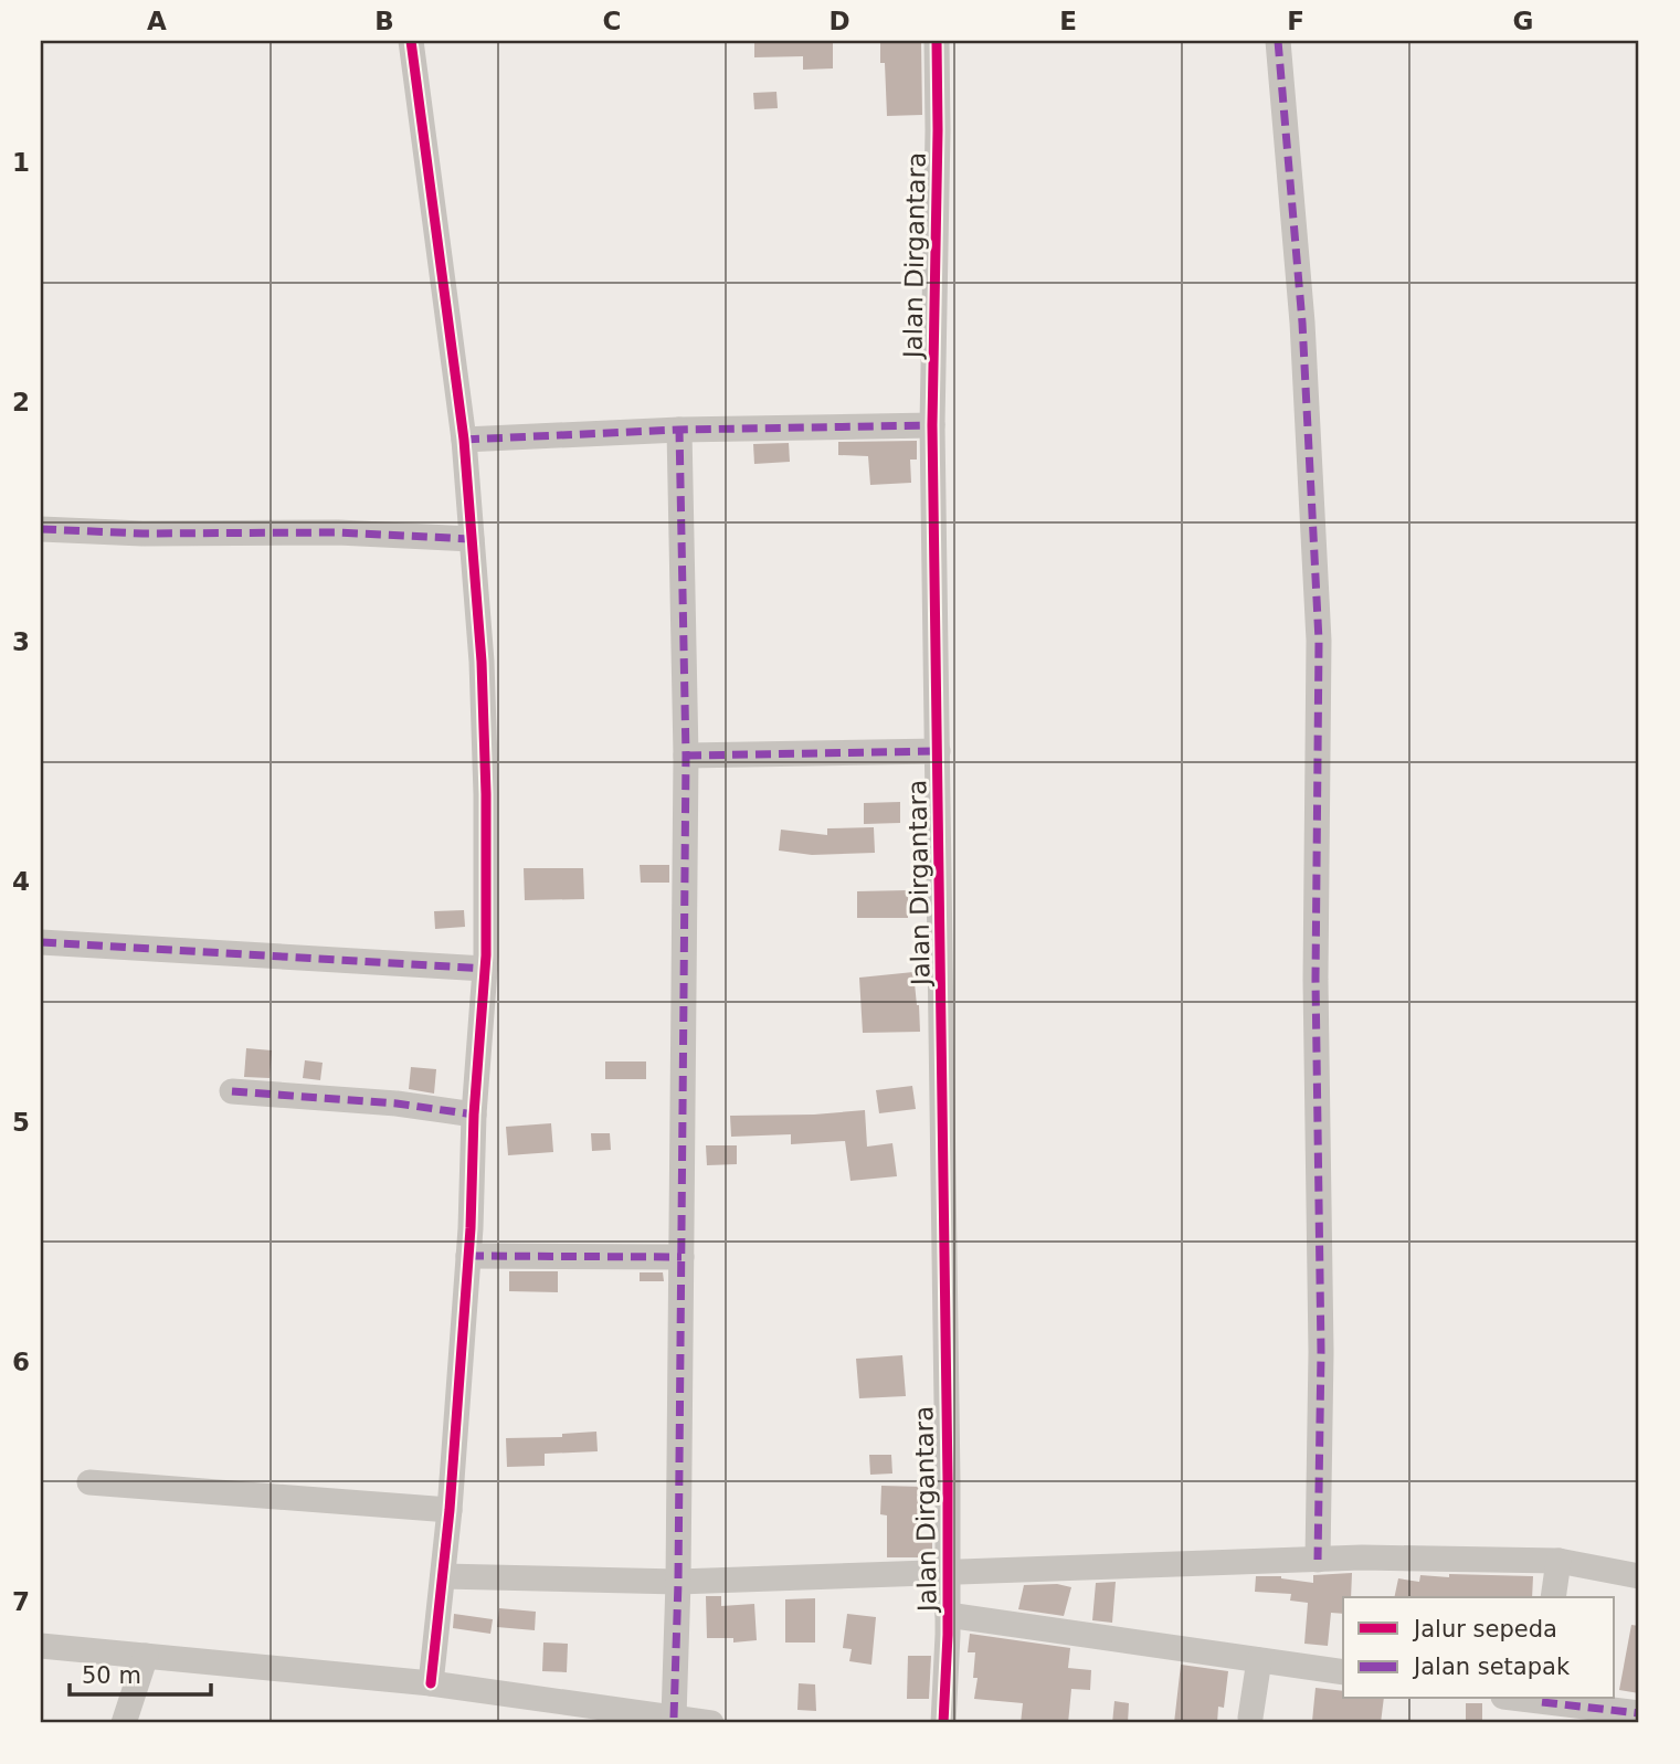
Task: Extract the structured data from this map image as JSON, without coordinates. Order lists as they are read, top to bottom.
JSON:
{
  "streets": {
    "street": ["Jalan Dirgantara"]
  },
  "legend": ["Jalur sepeda", "Jalan setapak"],
  "scale_bar": "50 m",
  "grid": {
    "columns": [
      "A",
      "B",
      "C",
      "D",
      "E",
      "F",
      "G"
    ],
    "rows": [
      "1",
      "2",
      "3",
      "4",
      "5",
      "6",
      "7"
    ]
  }
}
